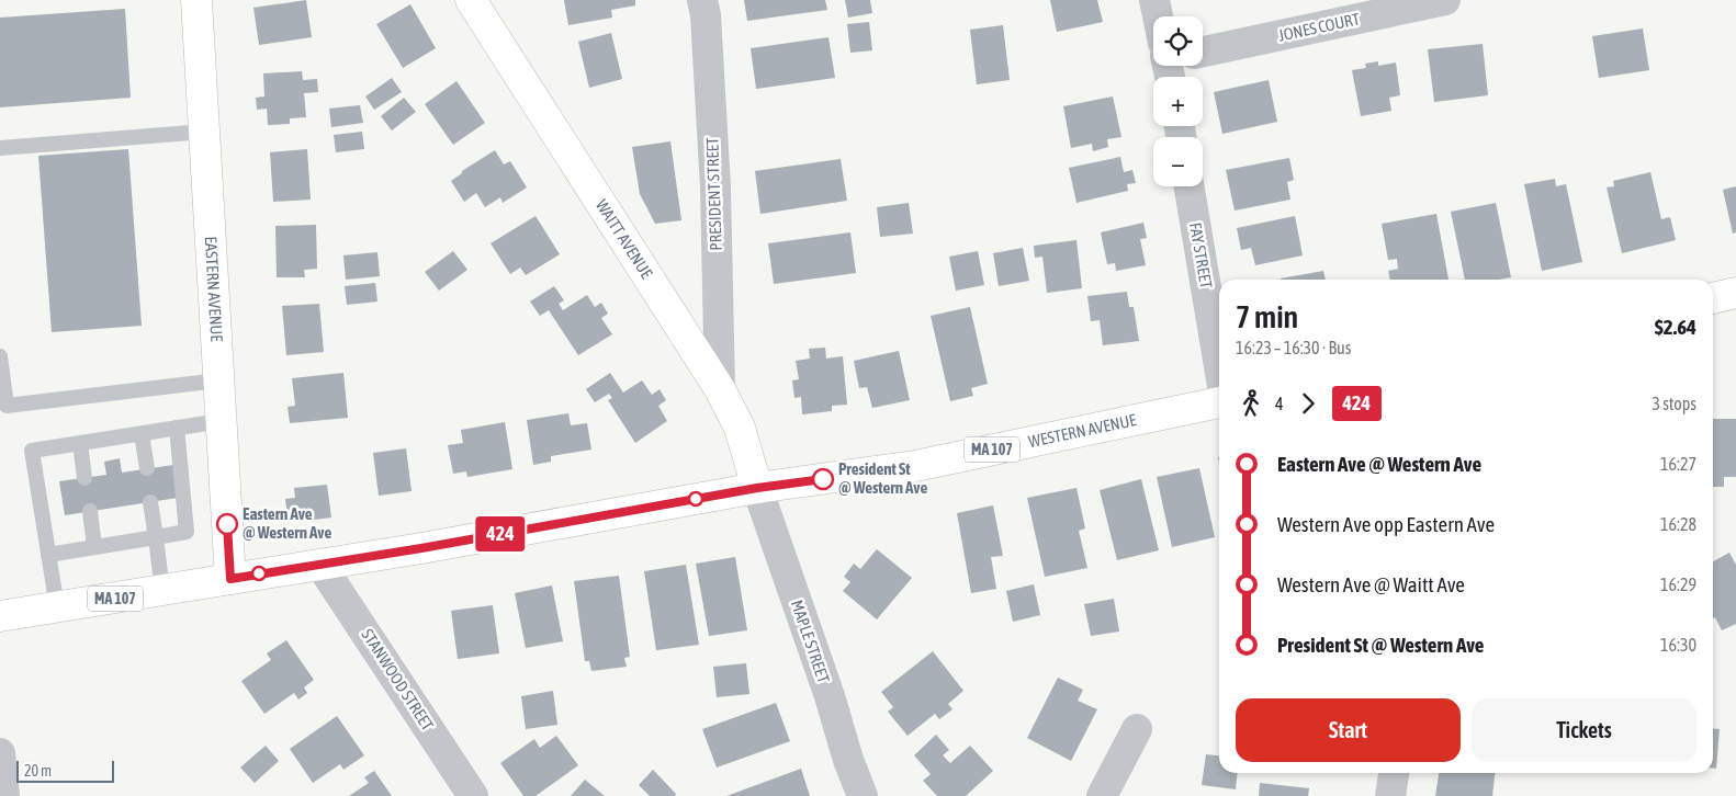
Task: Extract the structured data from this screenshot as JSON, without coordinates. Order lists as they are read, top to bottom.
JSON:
{
  "streets": {
    "main road": [
      "WAITT AVENUE",
      "EASTERN AVENUE",
      "WESTERN AVENUE",
      "MA 107"
    ],
    "street": [
      "JONES COURT",
      "PRESIDENT STREET",
      "FAY STREET",
      "MAPLE STREET",
      "STANWOOD STREET"
    ]
  },
  "crossings": [
    ["PRESIDENT STREET", "WAITT AVENUE"],
    ["WAITT AVENUE", "WESTERN AVENUE"],
    ["WAITT AVENUE", "MAPLE STREET"],
    ["EASTERN AVENUE", "WESTERN AVENUE"],
    ["WESTERN AVENUE", "MAPLE STREET"],
    ["WESTERN AVENUE", "STANWOOD STREET"]
  ],
  "places": ["President St @ Western Ave", "Eastern Ave @ Western Ave"],
  "lines": ["bus line 424"],
  "scale_bar": "20 m",
  "page": {
    "on_map": "424",
    "map_buttons": ["+", "−"],
    "heading": ["7 min", "16:23 – 16:30 · Bus", "$2.64"],
    "legs": ["4", "424", "3 stops"],
    "list": [
      {
        "name": "Eastern Ave @ Western Ave",
        "value": "16:27"
      },
      {
        "name": "Western Ave opp Eastern Ave",
        "value": "16:28"
      },
      {
        "name": "Western Ave @ Waitt Ave",
        "value": "16:29"
      },
      {
        "name": "President St @ Western Ave",
        "value": "16:30"
      }
    ],
    "buttons": ["Start", "Tickets"],
    "scale": "20 m"
  }
}
